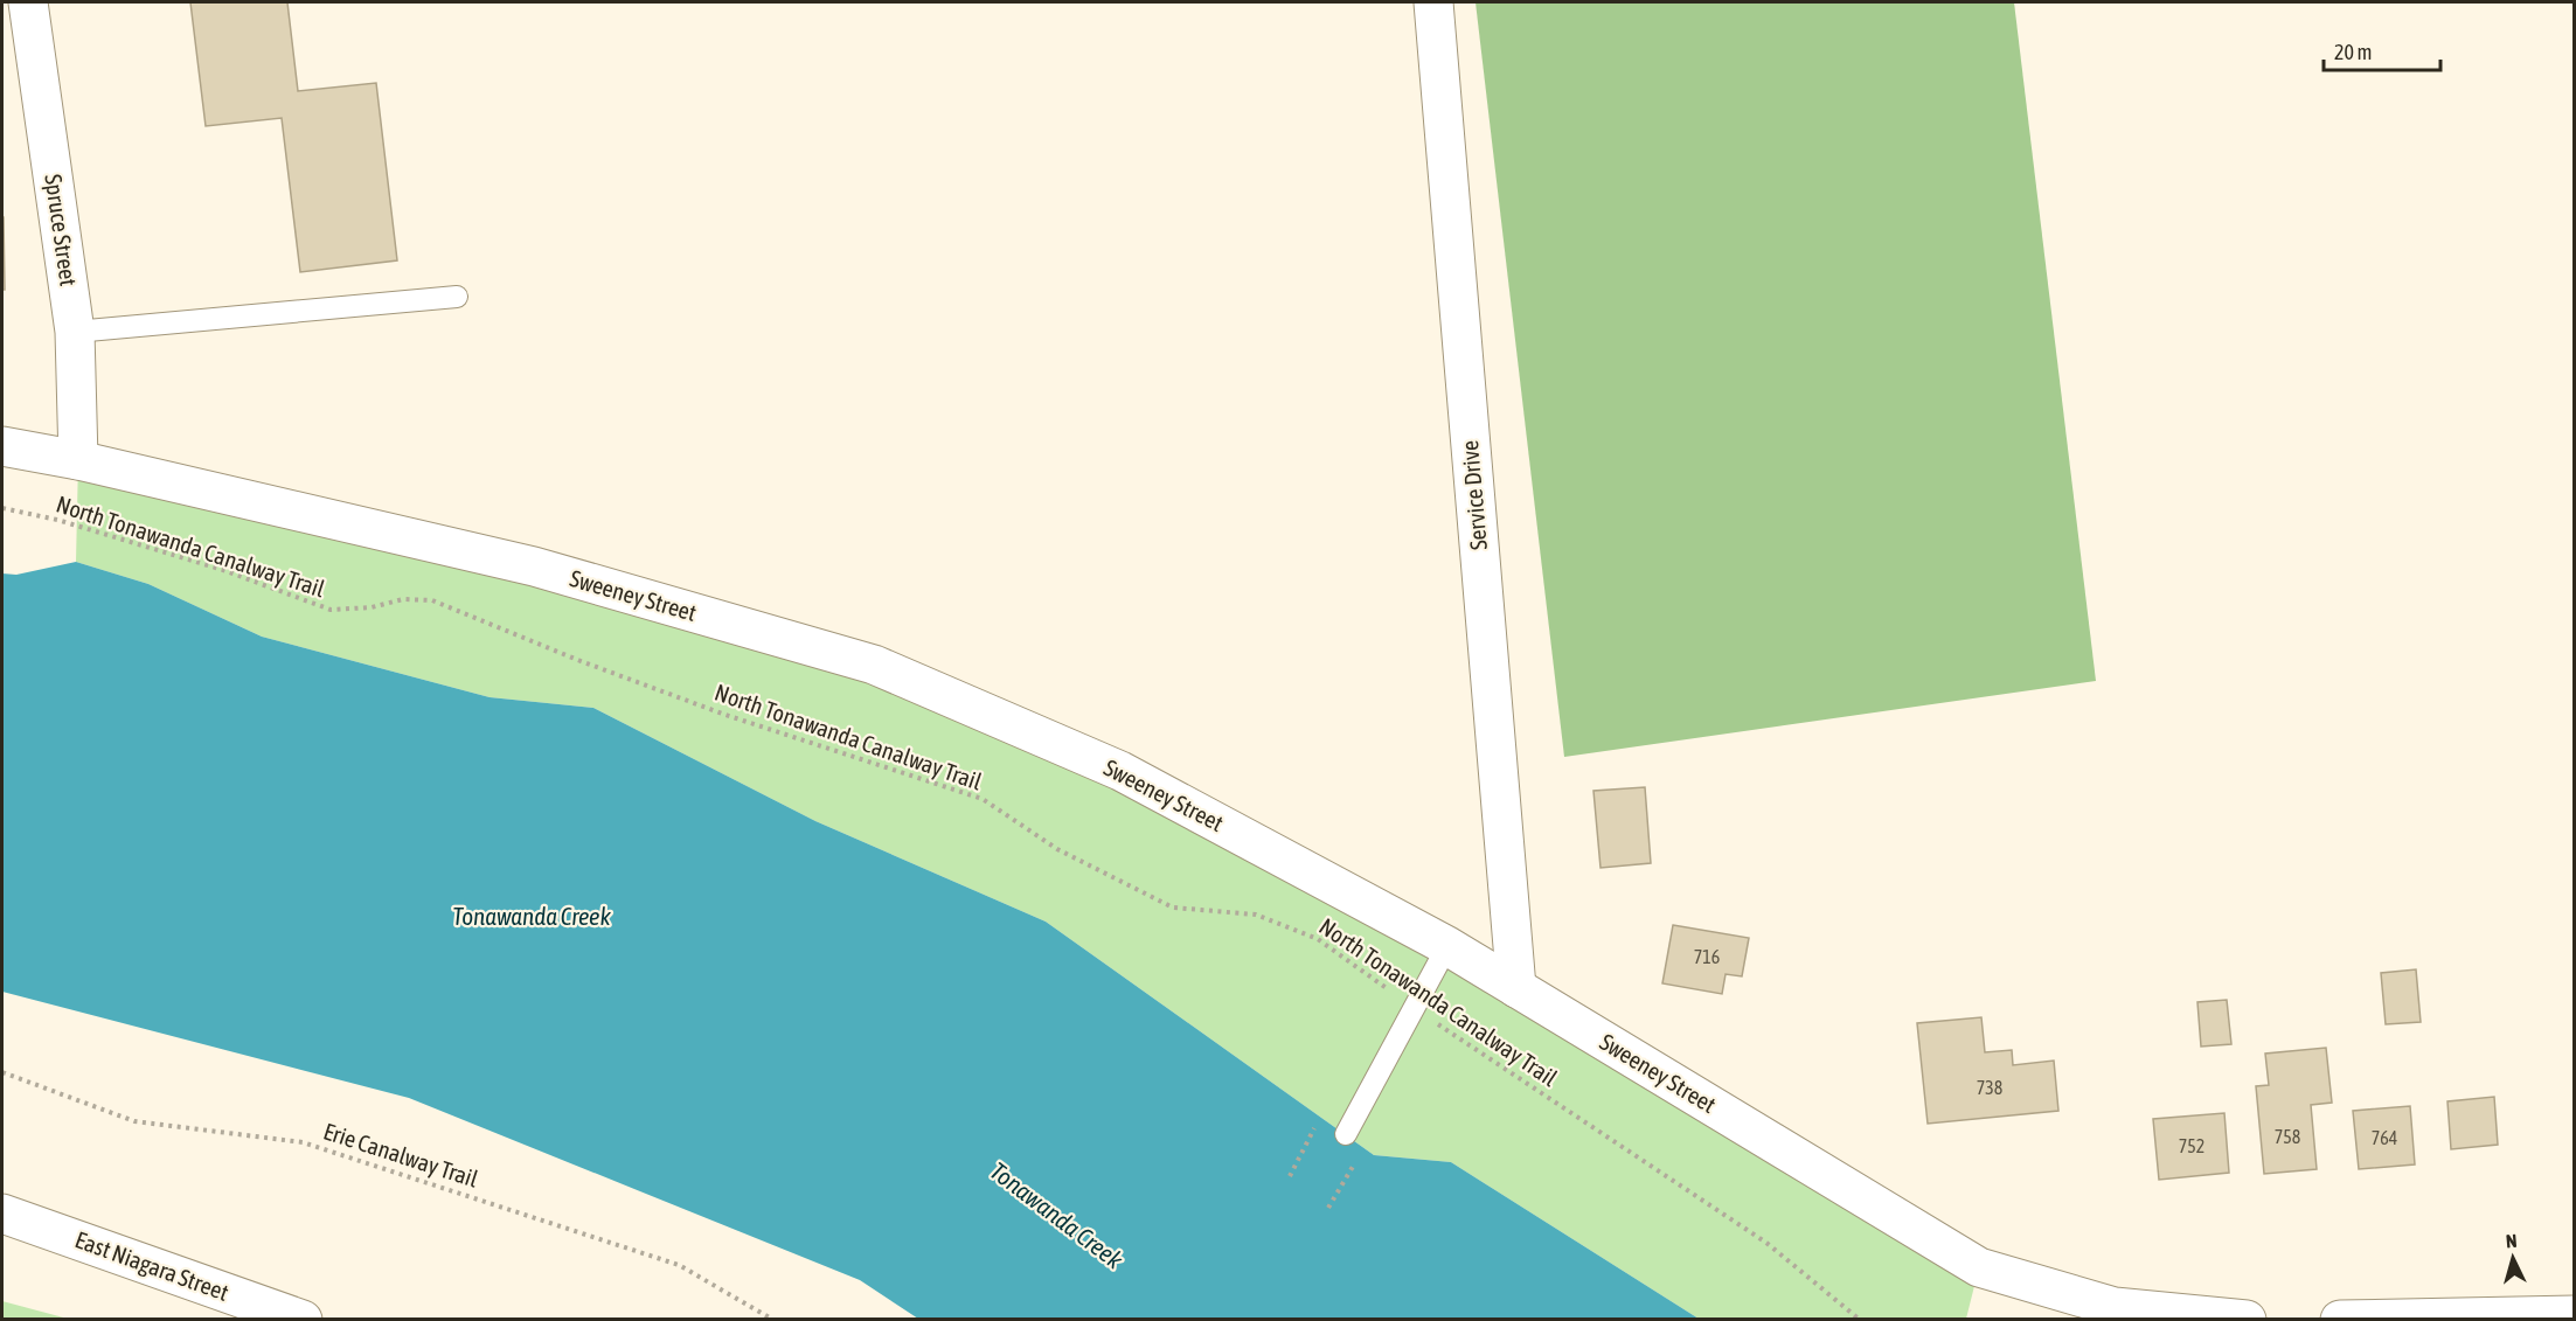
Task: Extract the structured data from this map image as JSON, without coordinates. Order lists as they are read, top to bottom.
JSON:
{
  "streets": {
    "street": [
      "Spruce Street",
      "Service Drive",
      "Sweeney Street",
      "East Niagara Street"
    ],
    "path": ["North Tonawanda Canalway Trail", "Erie Canalway Trail"]
  },
  "crossings": [
    ["Spruce Street", "Sweeney Street"],
    ["Service Drive", "Sweeney Street"]
  ],
  "water": ["Tonawanda Creek"],
  "house_numbers": [
    "716",
    "738",
    "758",
    "764",
    "752"
  ],
  "scale_bar": "20 m",
  "north": "top"
}
